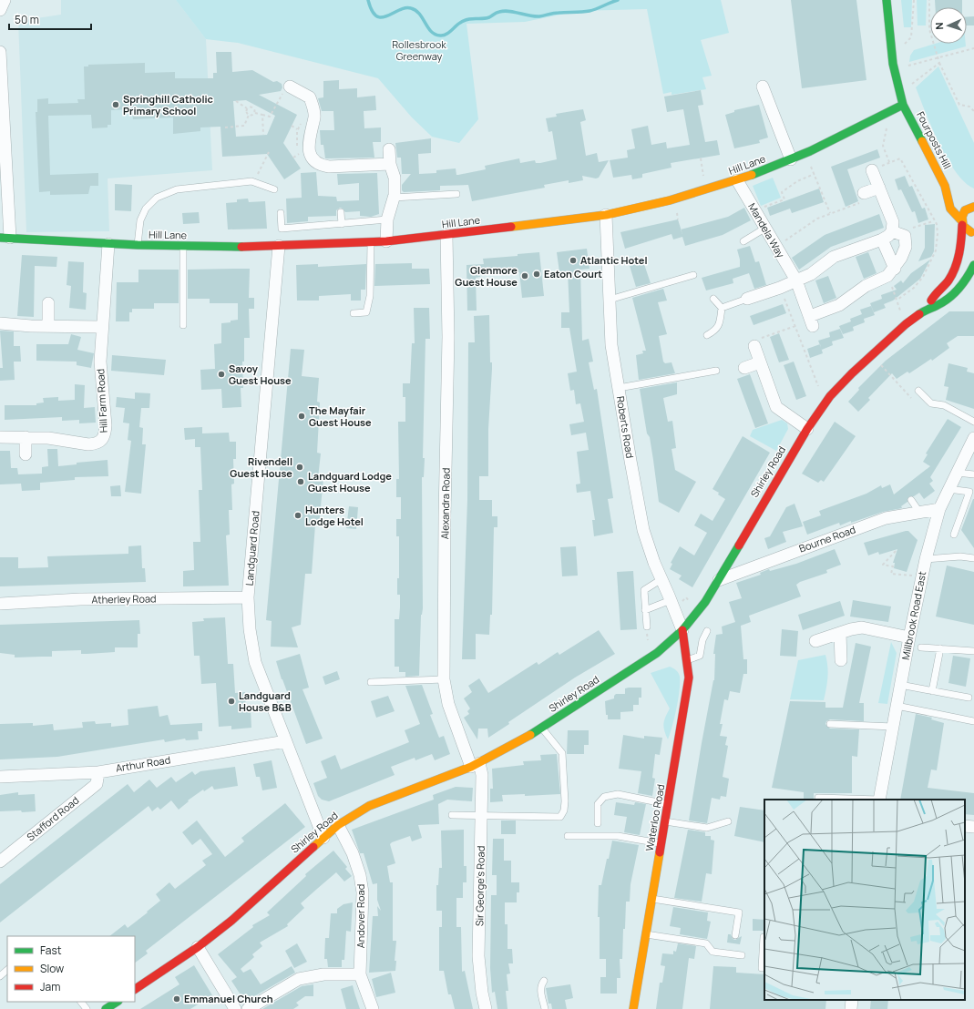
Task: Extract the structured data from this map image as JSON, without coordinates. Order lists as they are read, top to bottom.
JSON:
{
  "streets": {
    "street": [
      "Fourposts Hill",
      "Hill Lane",
      "Mandela Way",
      "Hill Farm Road",
      "Roberts Road",
      "Shirley Road",
      "Alexandra Road",
      "Bourne Road",
      "Landguard Road",
      "Atherley Road",
      "Millbrook Road East",
      "Arthur Road",
      "Waterloo Road",
      "Stafford Road",
      "Sir George's Road",
      "Andover Road"
    ]
  },
  "crossings": [
    ["Fourposts Hill", "Hill Lane"],
    ["Fourposts Hill", "Shirley Road"],
    ["Hill Lane", "Mandela Way"],
    ["Hill Lane", "Hill Farm Road"],
    ["Hill Lane", "Roberts Road"],
    ["Hill Lane", "Alexandra Road"],
    ["Hill Lane", "Landguard Road"],
    ["Roberts Road", "Shirley Road"],
    ["Roberts Road", "Waterloo Road"],
    ["Shirley Road", "Alexandra Road"],
    ["Shirley Road", "Bourne Road"],
    ["Shirley Road", "Landguard Road"],
    ["Shirley Road", "Waterloo Road"],
    ["Shirley Road", "Sir George's Road"],
    ["Shirley Road", "Andover Road"],
    ["Alexandra Road", "Sir George's Road"],
    ["Bourne Road", "Millbrook Road East"],
    ["Landguard Road", "Atherley Road"],
    ["Landguard Road", "Arthur Road"],
    ["Arthur Road", "Stafford Road"]
  ],
  "parks": ["Rollesbrook Greenway"],
  "places": [
    "Springhill Catholic Primary School",
    "Atlantic Hotel",
    "Eaton Court",
    "Glenmore Guest House",
    "Savoy Guest House",
    "The Mayfair Guest House",
    "Rivendell Guest House",
    "Landguard Lodge Guest House",
    "Hunters Lodge Hotel",
    "Landguard House B&B",
    "Emmanuel Church"
  ],
  "legend": ["Fast", "Slow", "Jam"],
  "scale_bar": "50 m",
  "north": "left"
}
